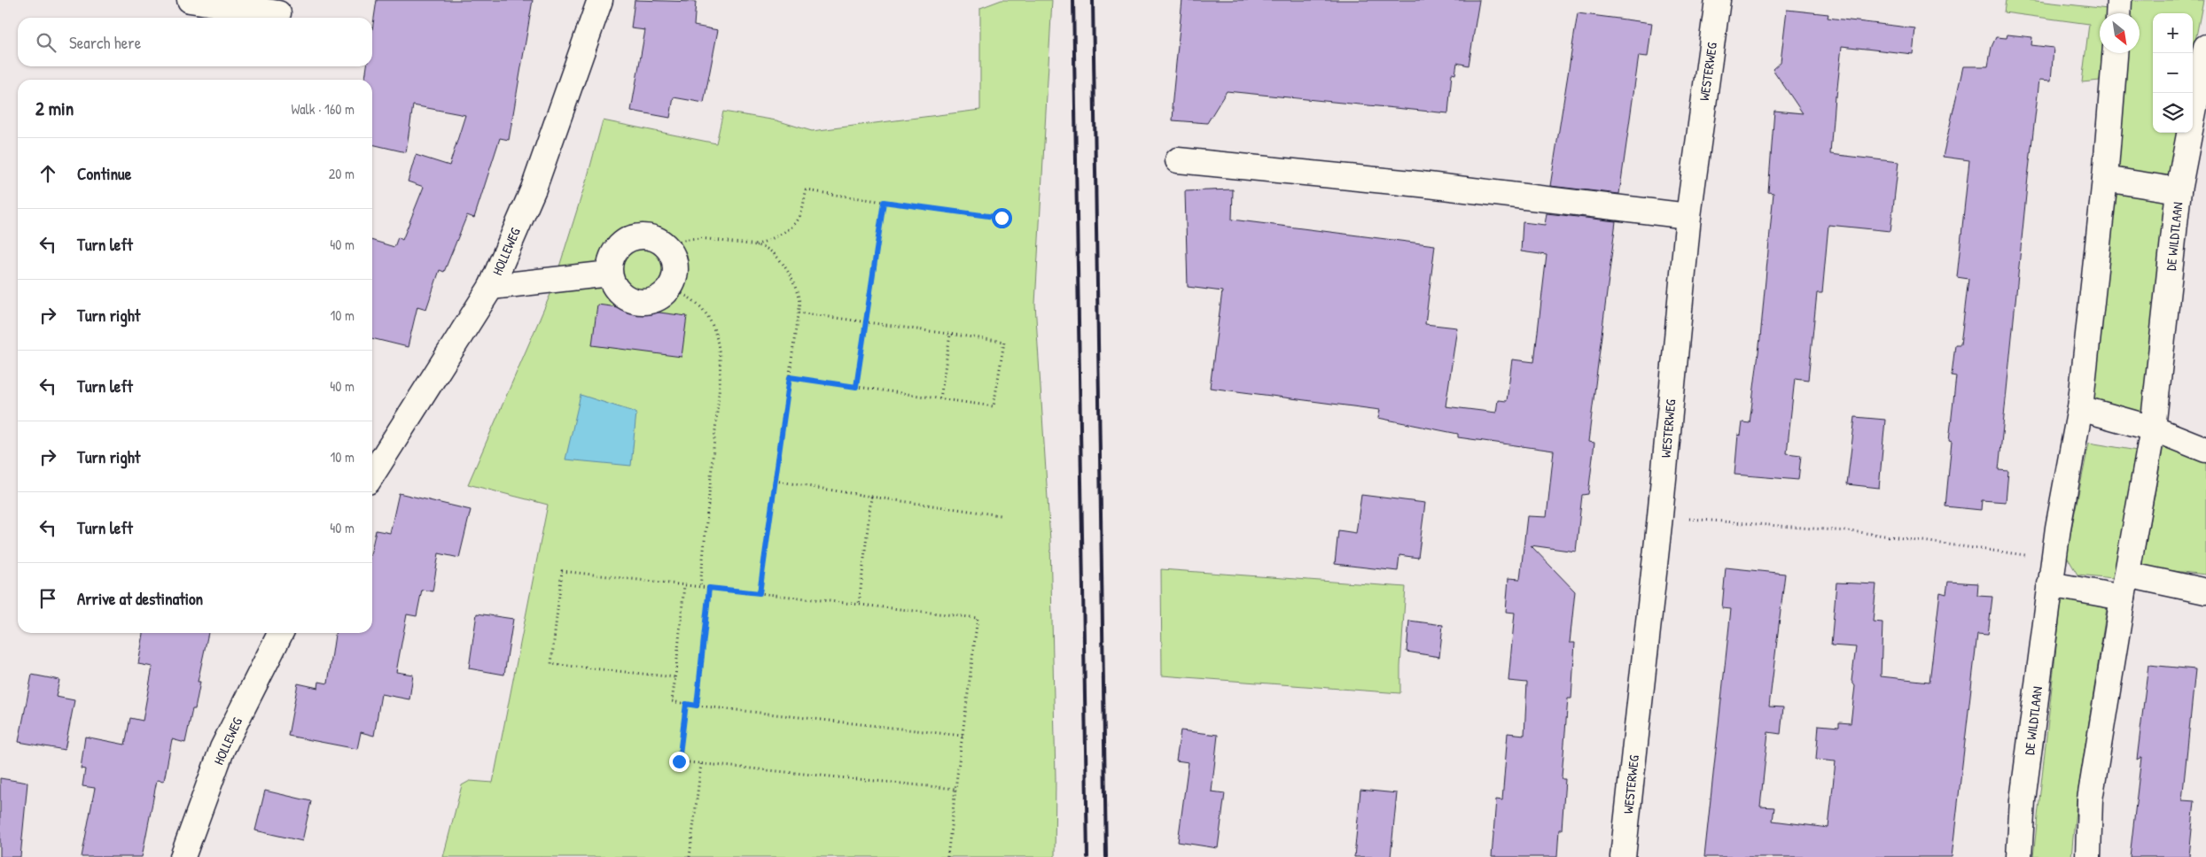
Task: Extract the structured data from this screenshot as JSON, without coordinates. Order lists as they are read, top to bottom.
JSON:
{
  "streets": {
    "street": ["WESTERWEG", "DE WILDTLAAN", "HOLLEWEG"]
  },
  "north": "bottom right",
  "page": {
    "map_buttons": ["+", "−"],
    "search": "Search here",
    "heading": ["2 min", "Walk · 160 m"],
    "list": [
      ["Continue", "20 m"],
      ["Turn left", "40 m"],
      ["Turn right", "10 m"],
      ["Turn left", "40 m"],
      ["Turn right", "10 m"],
      ["Turn left", "40 m"],
      "Arrive at destination"
    ]
  }
}
